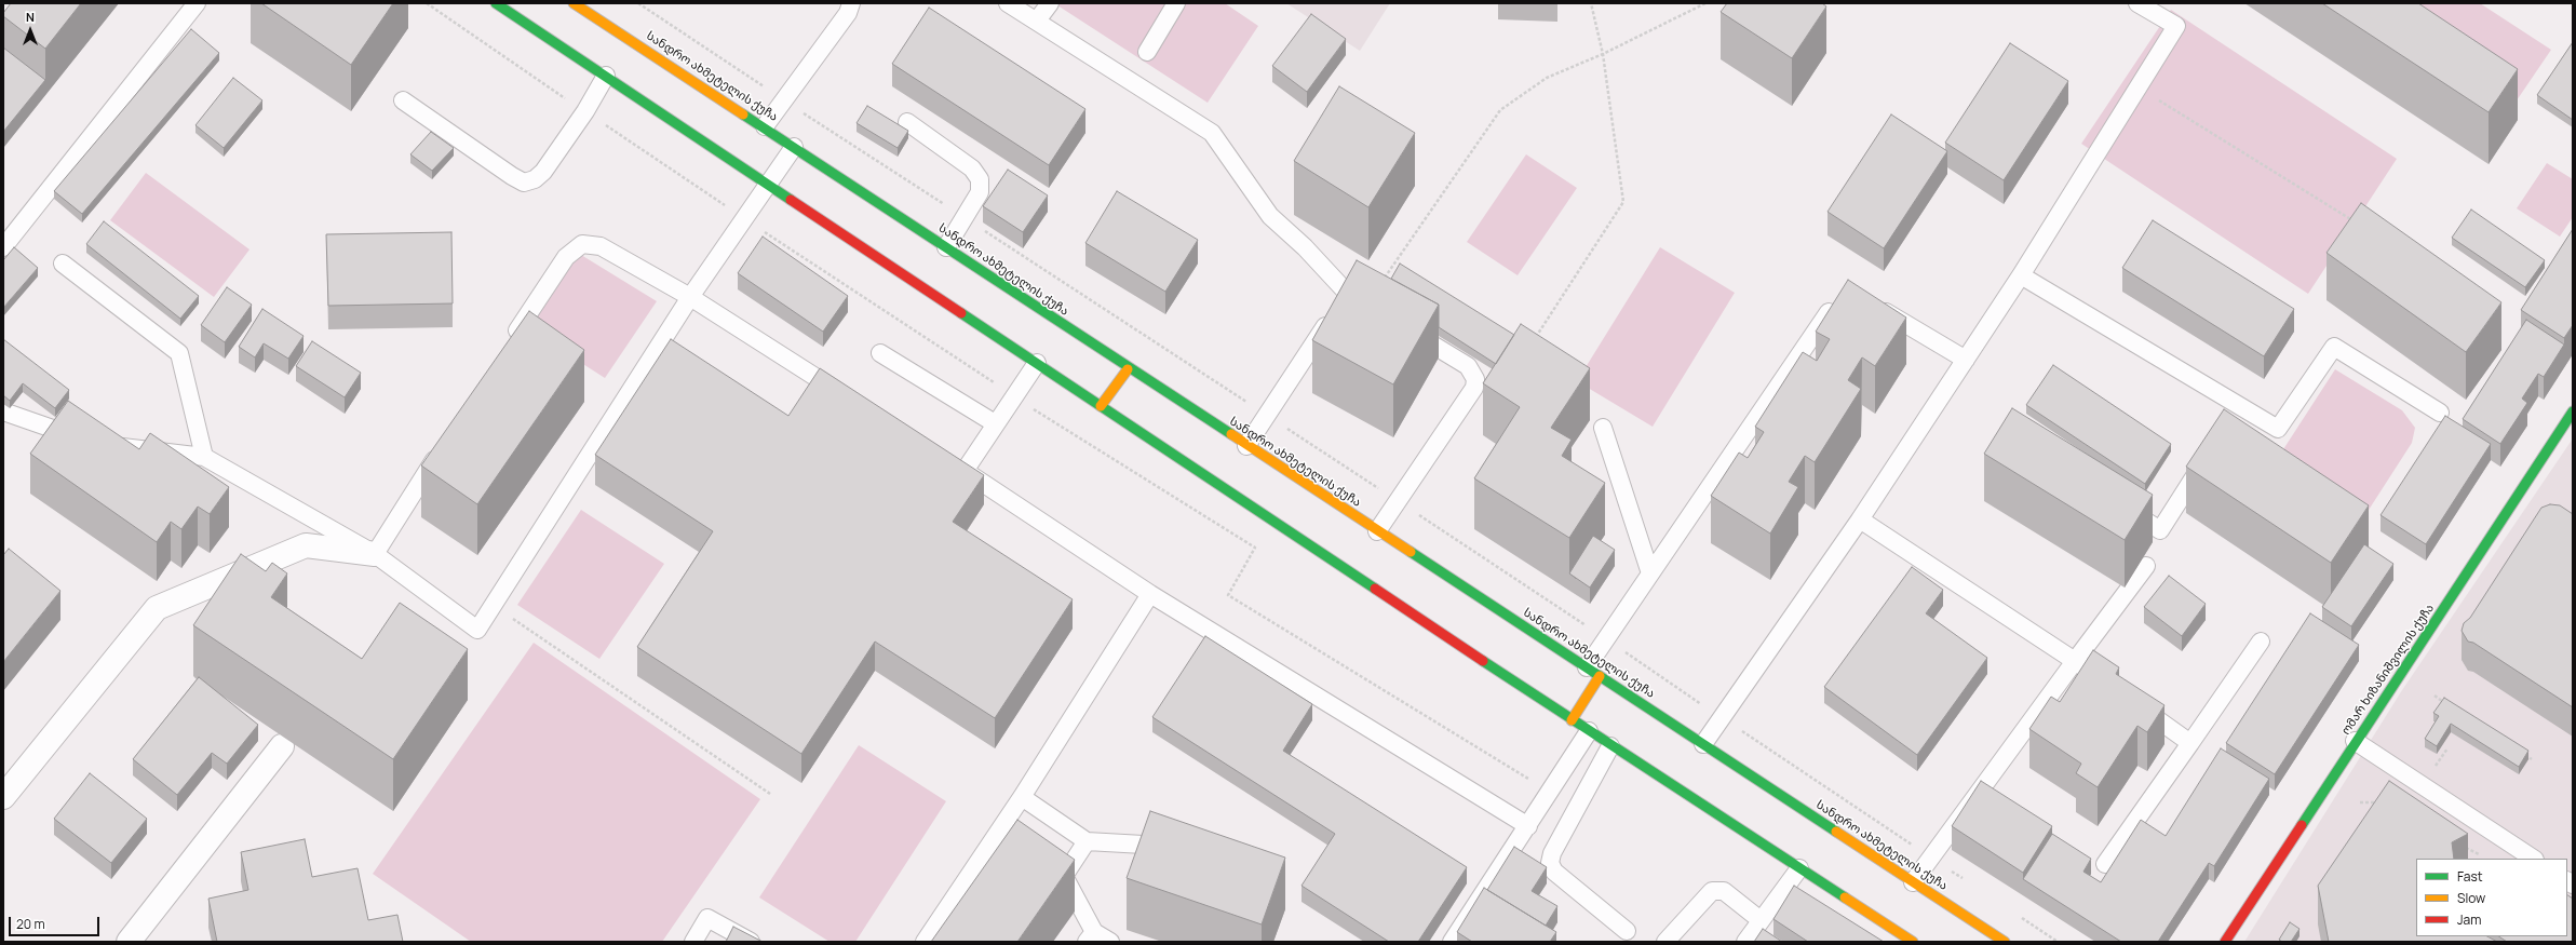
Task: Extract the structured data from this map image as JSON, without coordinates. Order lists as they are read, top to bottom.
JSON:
{
  "streets": {
    "main road": ["სანდრო ახმეტელის ქუჩა", "ომარ ხიზანიშვილის ქუჩა"]
  },
  "legend": ["Fast", "Slow", "Jam"],
  "scale_bar": "20 m",
  "north": "top"
}
